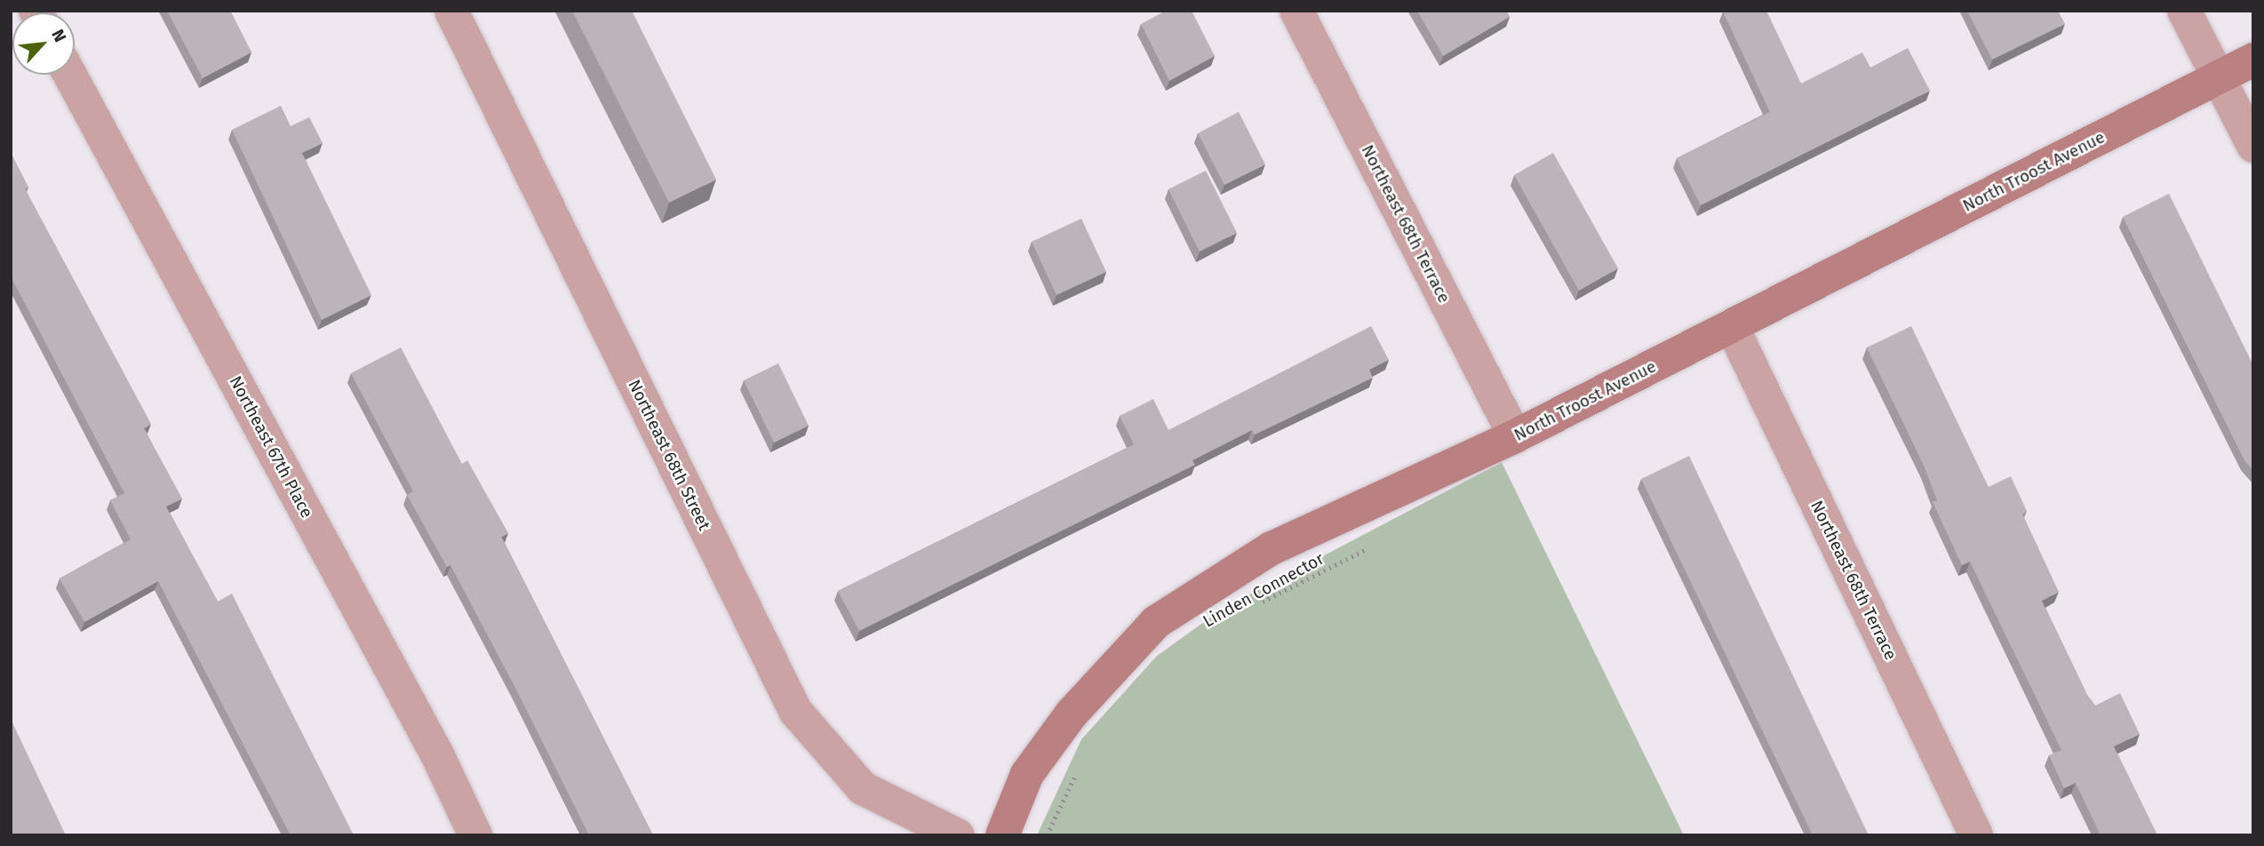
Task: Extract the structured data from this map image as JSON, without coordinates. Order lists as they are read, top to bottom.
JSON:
{
  "streets": {
    "street": [
      "North Troost Avenue",
      "Northeast 68th Terrace",
      "Northeast 67th Place",
      "Northeast 68th Street"
    ],
    "path": ["Linden Connector"]
  },
  "crossings": [
    ["North Troost Avenue", "Northeast 68th Terrace"]
  ],
  "north": "top right"
}
